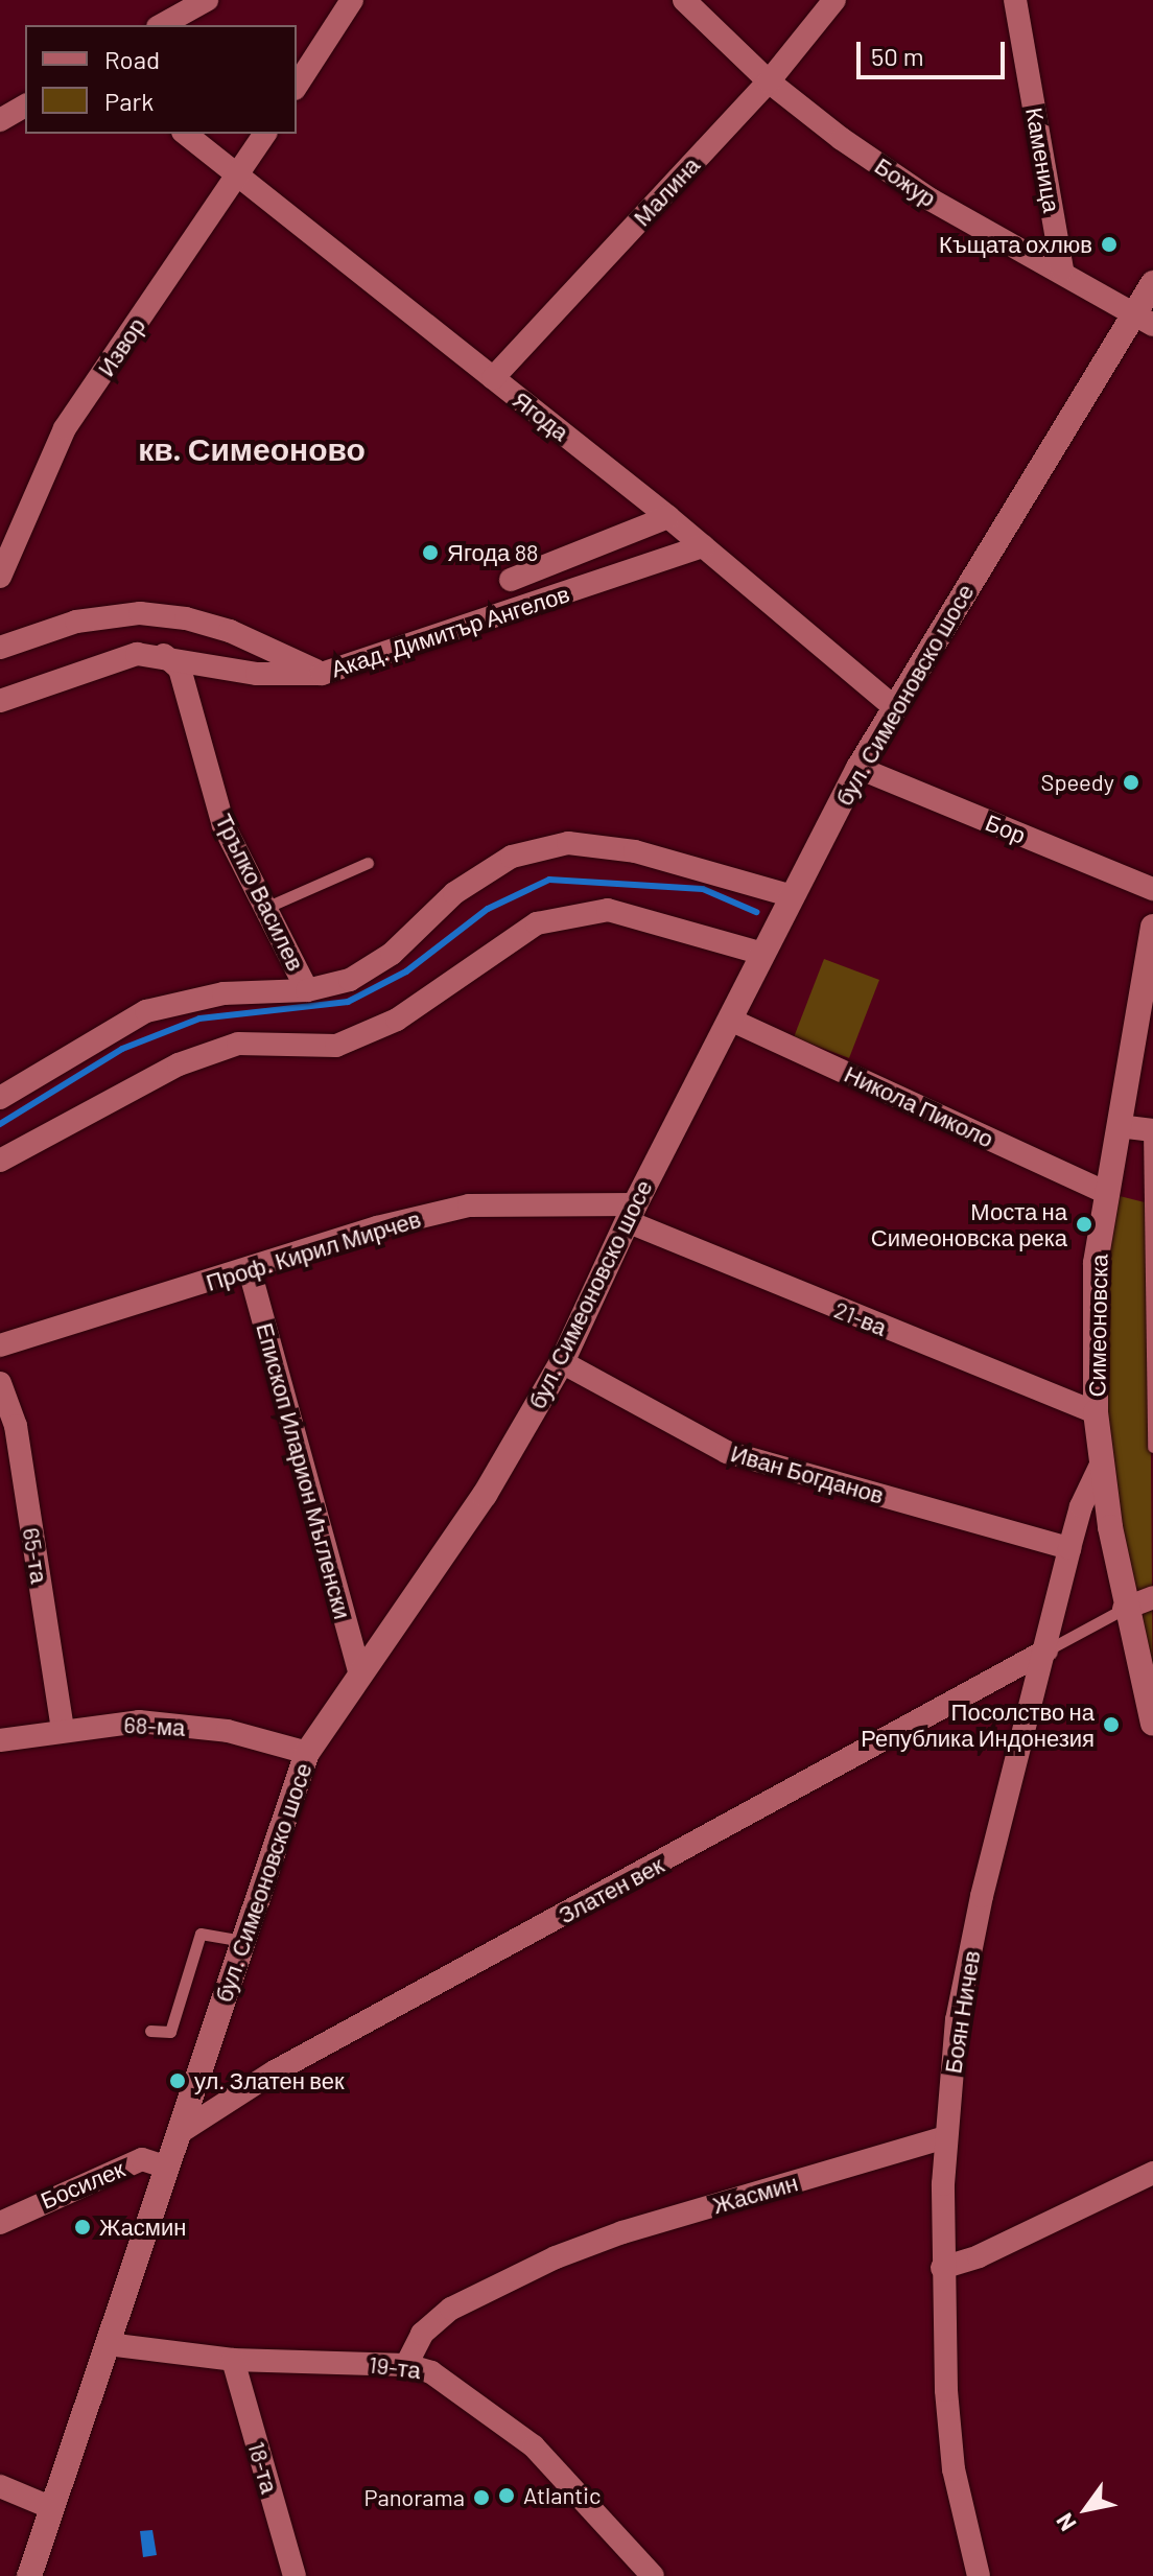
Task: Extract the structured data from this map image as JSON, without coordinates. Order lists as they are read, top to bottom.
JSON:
{
  "streets": {
    "street": [
      "Каменица",
      "Божур",
      "Малина",
      "Извор",
      "Ягода",
      "Акад. Димитър Ангелов",
      "бул. Симеоновско шосе",
      "Бор",
      "Тръпко Василев",
      "Никола Пиколо",
      "Проф. Кирил Мирчев",
      "21-ва",
      "Симеоновска",
      "Епископ Иларион Мъгленски",
      "Иван Богданов",
      "65-та",
      "68-ма",
      "Златен век",
      "Боян Ничев",
      "Босилек",
      "Жасмин",
      "19-та",
      "18-та"
    ]
  },
  "crossings": [
    ["Каменица", "Божур"],
    ["Божур", "Малина"],
    ["Божур", "бул. Симеоновско шосе"],
    ["Малина", "Ягода"],
    ["Извор", "Ягода"],
    ["Ягода", "Акад. Димитър Ангелов"],
    ["Ягода", "бул. Симеоновско шосе"],
    ["Акад. Димитър Ангелов", "Тръпко Василев"],
    ["бул. Симеоновско шосе", "Бор"],
    ["бул. Симеоновско шосе", "Никола Пиколо"],
    ["бул. Симеоновско шосе", "Проф. Кирил Мирчев"],
    ["бул. Симеоновско шосе", "21-ва"],
    ["бул. Симеоновско шосе", "Епископ Иларион Мъгленски"],
    ["бул. Симеоновско шосе", "Иван Богданов"],
    ["бул. Симеоновско шосе", "68-ма"],
    ["бул. Симеоновско шосе", "Златен век"],
    ["бул. Симеоновско шосе", "Босилек"],
    ["бул. Симеоновско шосе", "19-та"],
    ["Никола Пиколо", "Симеоновска"],
    ["Проф. Кирил Мирчев", "21-ва"],
    ["Проф. Кирил Мирчев", "Епископ Иларион Мъгленски"],
    ["21-ва", "Симеоновска"],
    ["Симеоновска", "Боян Ничев"],
    ["Иван Богданов", "Боян Ничев"],
    ["65-та", "68-ма"],
    ["Златен век", "Боян Ничев"],
    ["Боян Ничев", "Жасмин"],
    ["Жасмин", "19-та"],
    ["19-та", "18-та"]
  ],
  "districts": ["кв. Симеоново"],
  "places": [
    "Къщата охлюв",
    "Ягода 88",
    "Speedy",
    "Моста на Симеоновска река",
    "Посолство на Република Индонезия",
    "ул. Златен век",
    "Жасмин",
    "Atlantic",
    "Panorama"
  ],
  "legend": ["Road", "Park"],
  "scale_bar": "50 m",
  "north": "bottom left"
}
